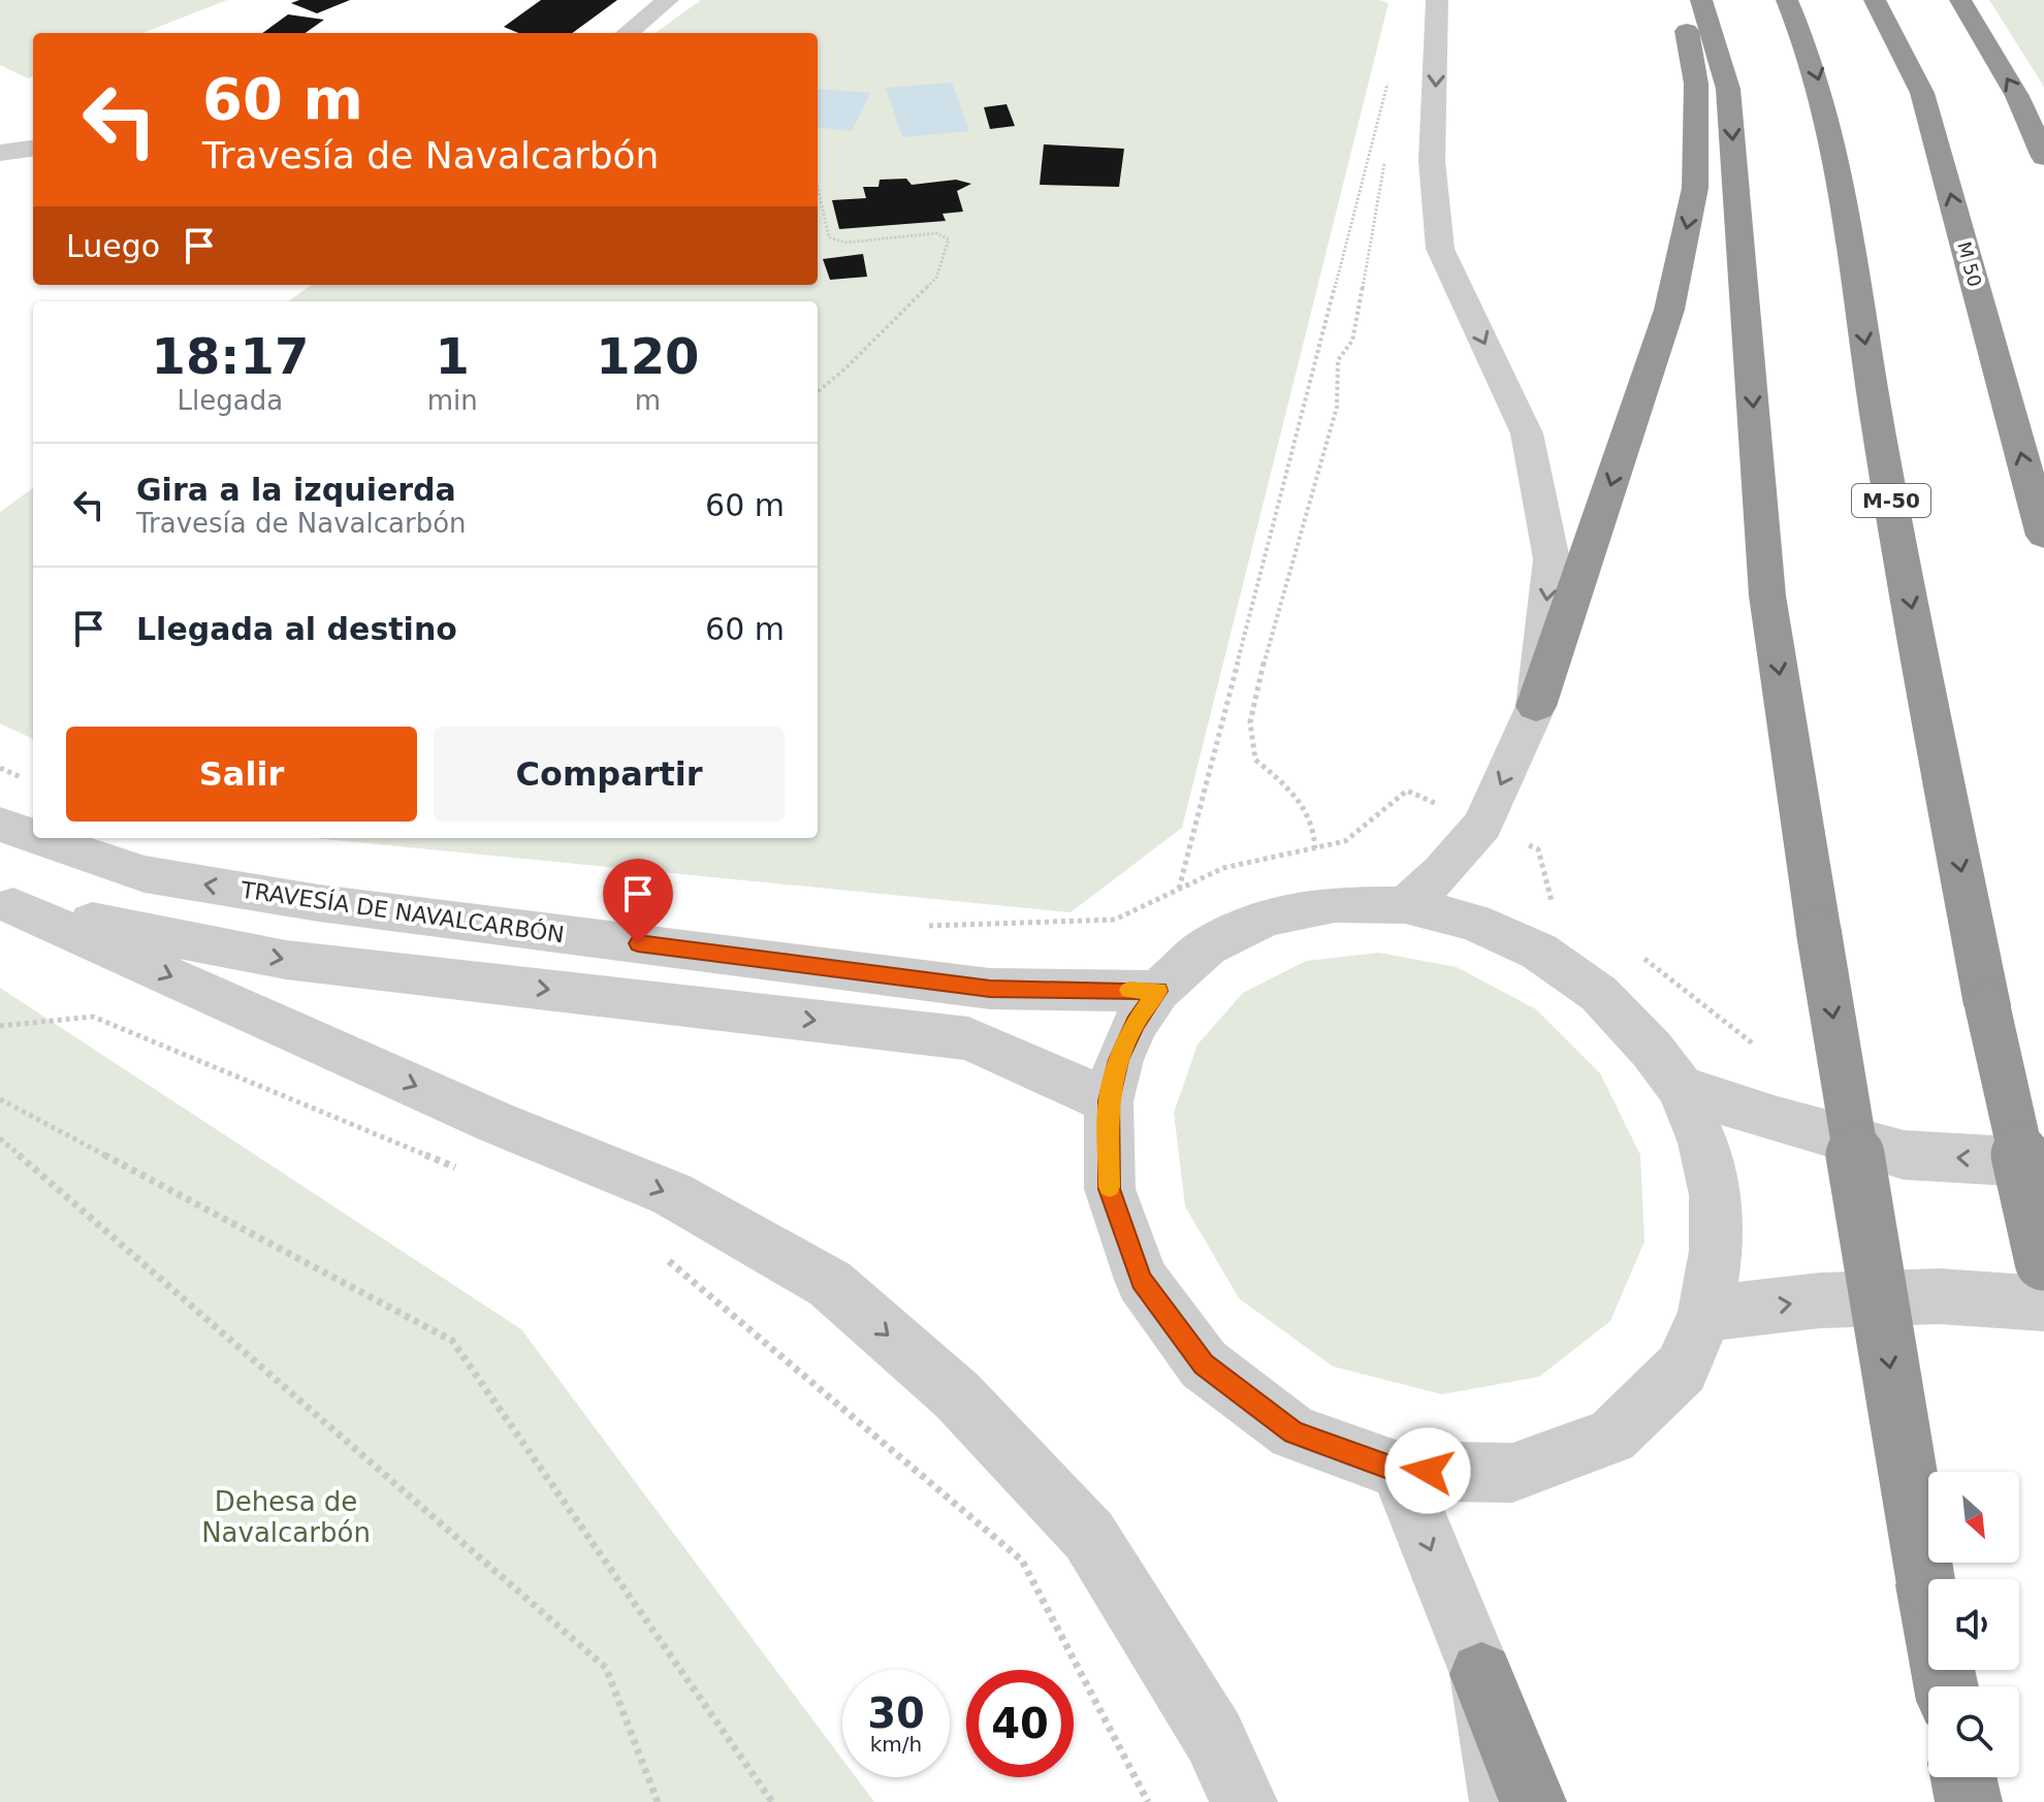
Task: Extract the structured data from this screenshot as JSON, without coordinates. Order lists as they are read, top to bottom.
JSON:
{
  "streets": {
    "highway": ["M 50", "M-50"],
    "street": ["TRAVESÍA DE NAVALCARBÓN"]
  },
  "parks": ["Dehesa de Navalcarbón"],
  "north": "bottom right",
  "page": {
    "turn": ["60 m", "Travesía de Navalcarbón"],
    "then": "Luego",
    "eta": [
      "18:17",
      "Llegada",
      "1",
      "min",
      "120",
      "m"
    ],
    "list": [
      {
        "name": "Gira a la izquierda",
        "note": "Travesía de Navalcarbón",
        "value": "60 m"
      },
      {
        "name": "Llegada al destino",
        "value": "60 m"
      }
    ],
    "buttons": ["Salir", "Compartir"],
    "speed": "30 km/h",
    "limit": "40"
  }
}
